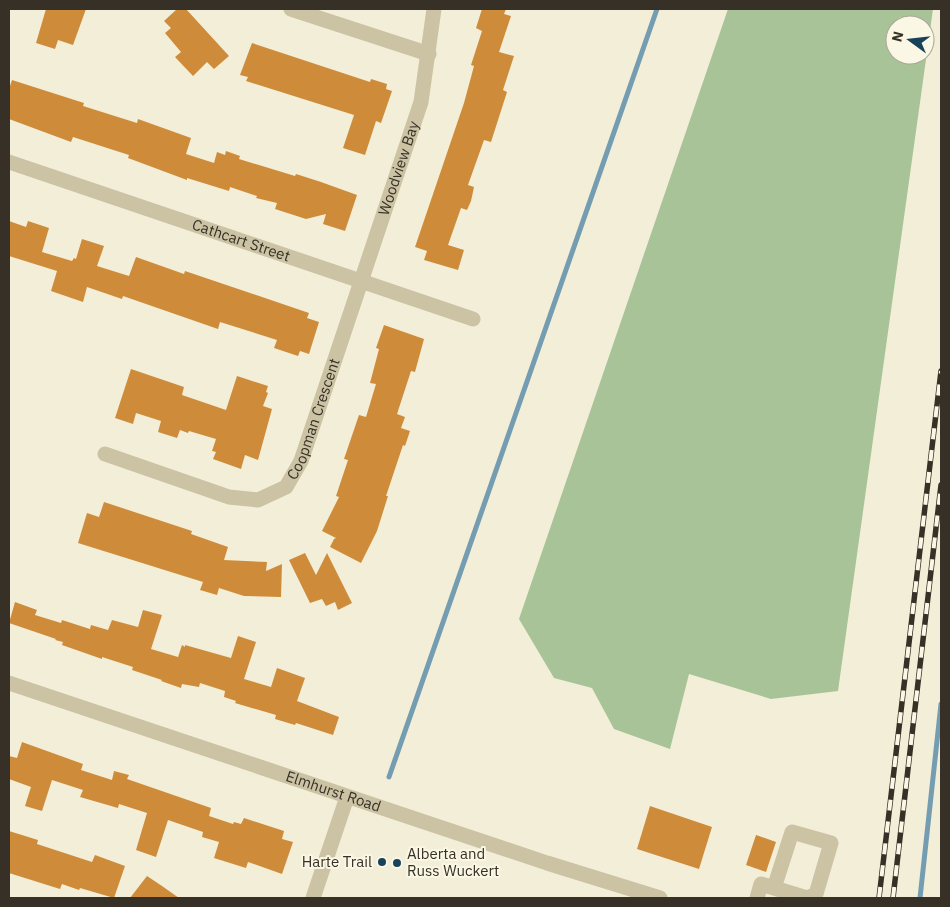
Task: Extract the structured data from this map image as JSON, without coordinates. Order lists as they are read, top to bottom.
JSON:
{
  "streets": {
    "street": [
      "Woodview Bay",
      "Cathcart Street",
      "Coopman Crescent",
      "Elmhurst Road"
    ]
  },
  "crossings": [
    ["Woodview Bay", "Cathcart Street"],
    ["Woodview Bay", "Coopman Crescent"],
    ["Cathcart Street", "Coopman Crescent"]
  ],
  "places": ["Harte Trail", "Alberta and Russ Wuckert"],
  "north": "left"
}
